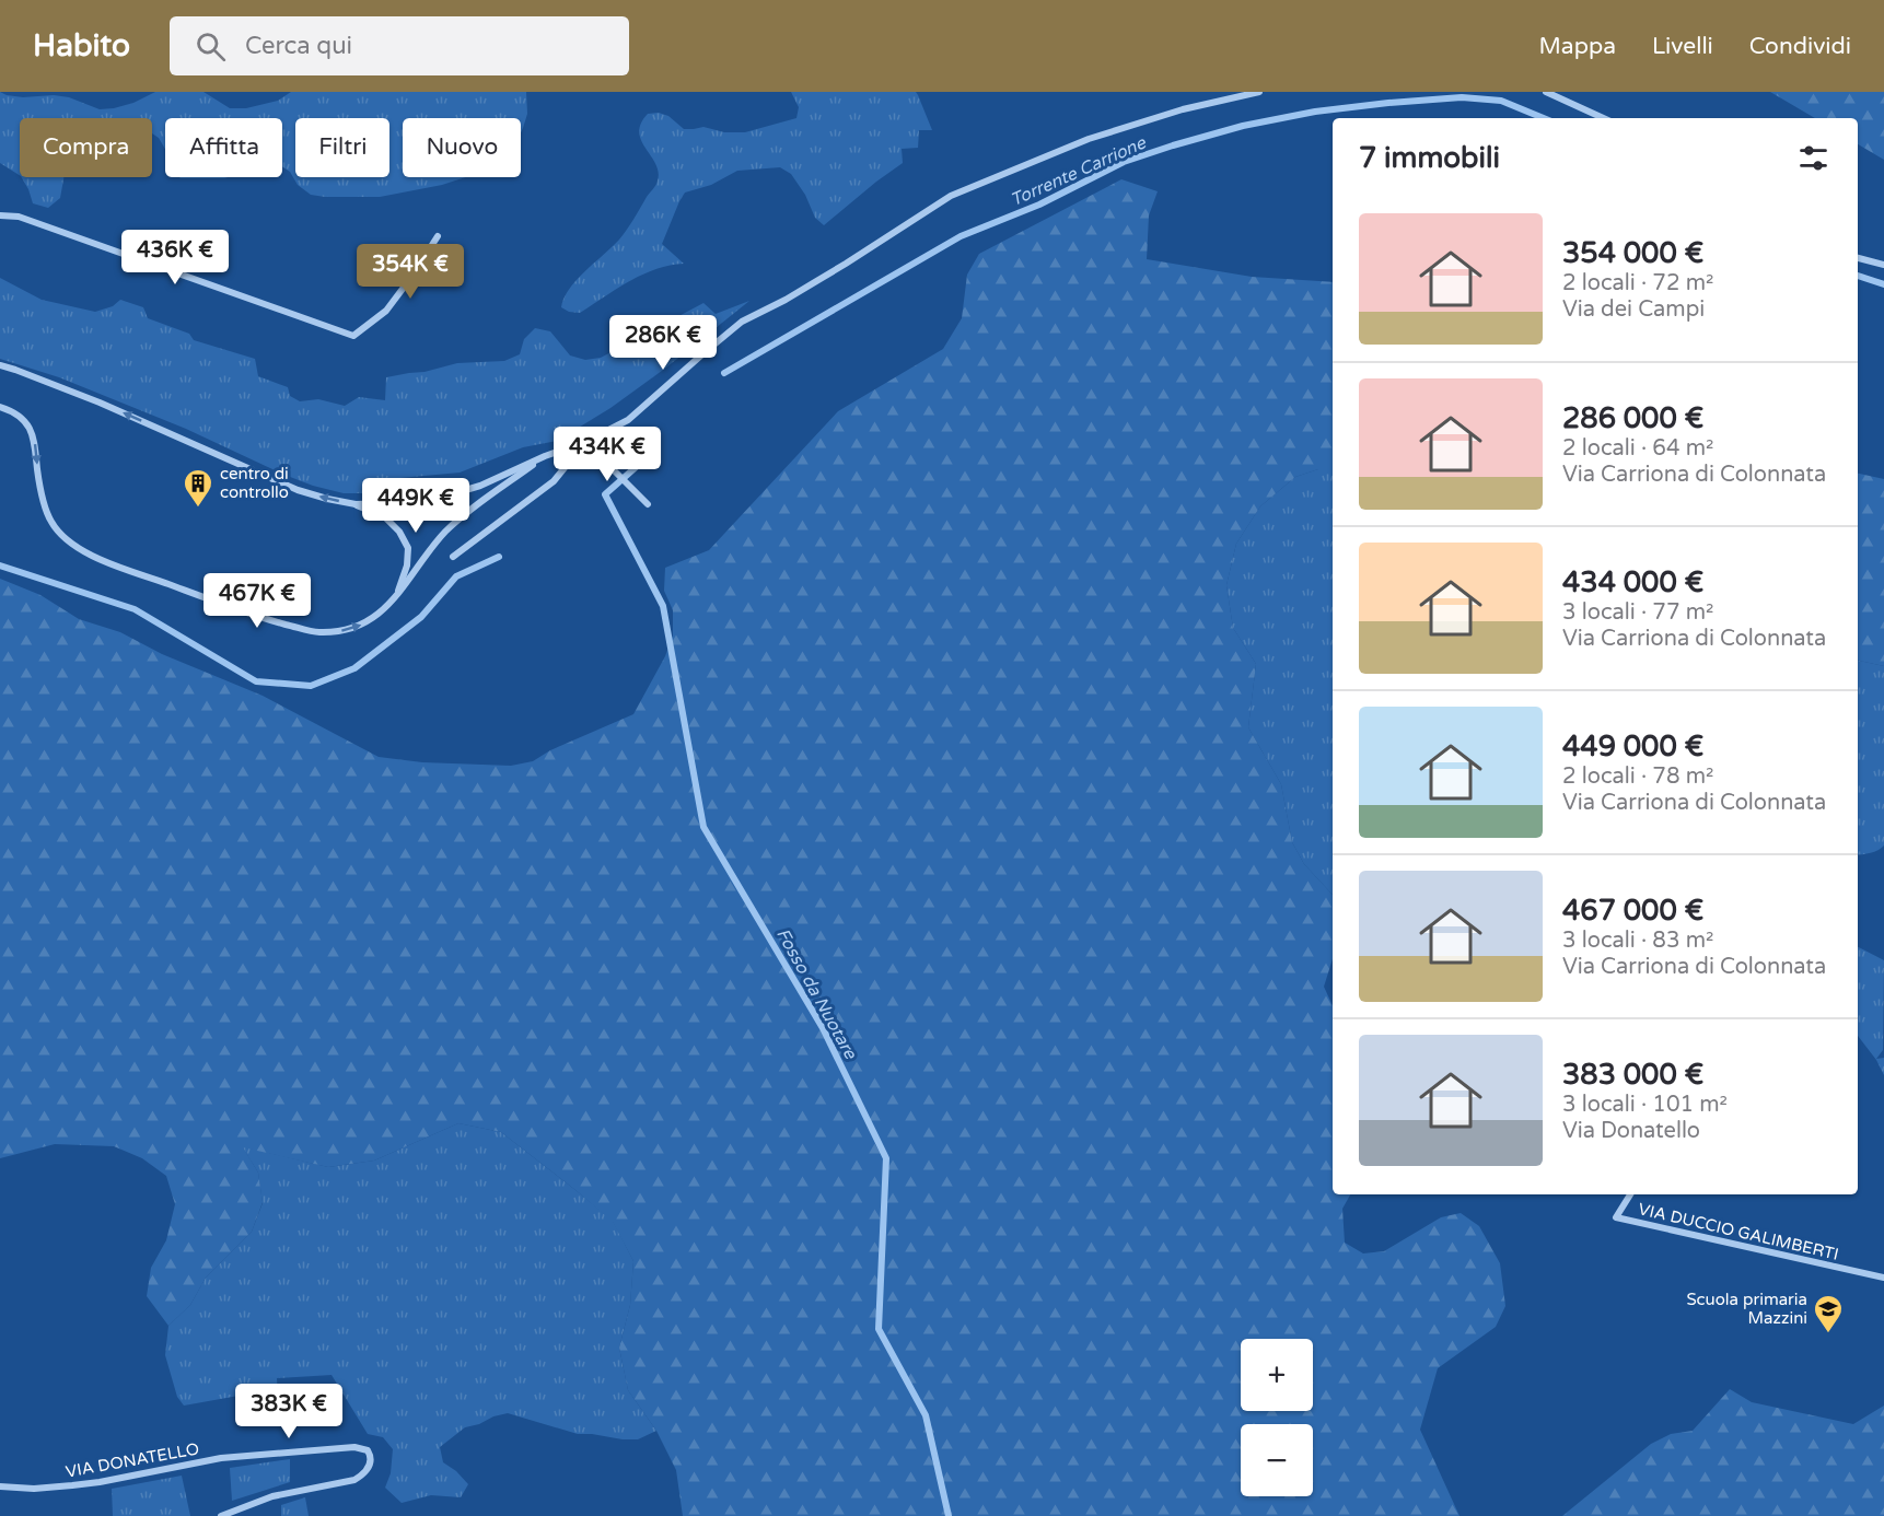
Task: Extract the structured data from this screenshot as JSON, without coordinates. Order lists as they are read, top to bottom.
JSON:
{
  "streets": {
    "street": ["VIA DUCCIO GALIMBERTI", "VIA DONATELLO"]
  },
  "water": ["Torrente Carrione", "Fosso da Nuotare"],
  "places": {
    "building": ["centro di controllo"],
    "school or university": ["Scuola primaria Mazzini"]
  },
  "page": {
    "header": "Habito",
    "search": "Cerca qui",
    "nav": ["Mappa", "Livelli", "Condividi"],
    "chip": [
      "Compra",
      "Affitta",
      "Filtri",
      "Nuovo"
    ],
    "heading": "7 immobili",
    "list": [
      {
        "name": "354 000 €",
        "note": "2 locali · 72 m² · Via dei Campi"
      },
      {
        "name": "286 000 €",
        "note": "2 locali · 64 m² · Via Carriona di Colonnata"
      },
      {
        "name": "434 000 €",
        "note": "3 locali · 77 m² · Via Carriona di Colonnata"
      },
      {
        "name": "449 000 €",
        "note": "2 locali · 78 m² · Via Carriona di Colonnata"
      },
      {
        "name": "467 000 €",
        "note": "3 locali · 83 m² · Via Carriona di Colonnata"
      },
      {
        "name": "383 000 €",
        "note": "3 locali · 101 m² · Via Donatello"
      }
    ],
    "price": [
      "436K €",
      "354K €",
      "286K €",
      "434K €",
      "449K €",
      "467K €",
      "383K €"
    ],
    "map_buttons": ["+", "−"]
  }
}
